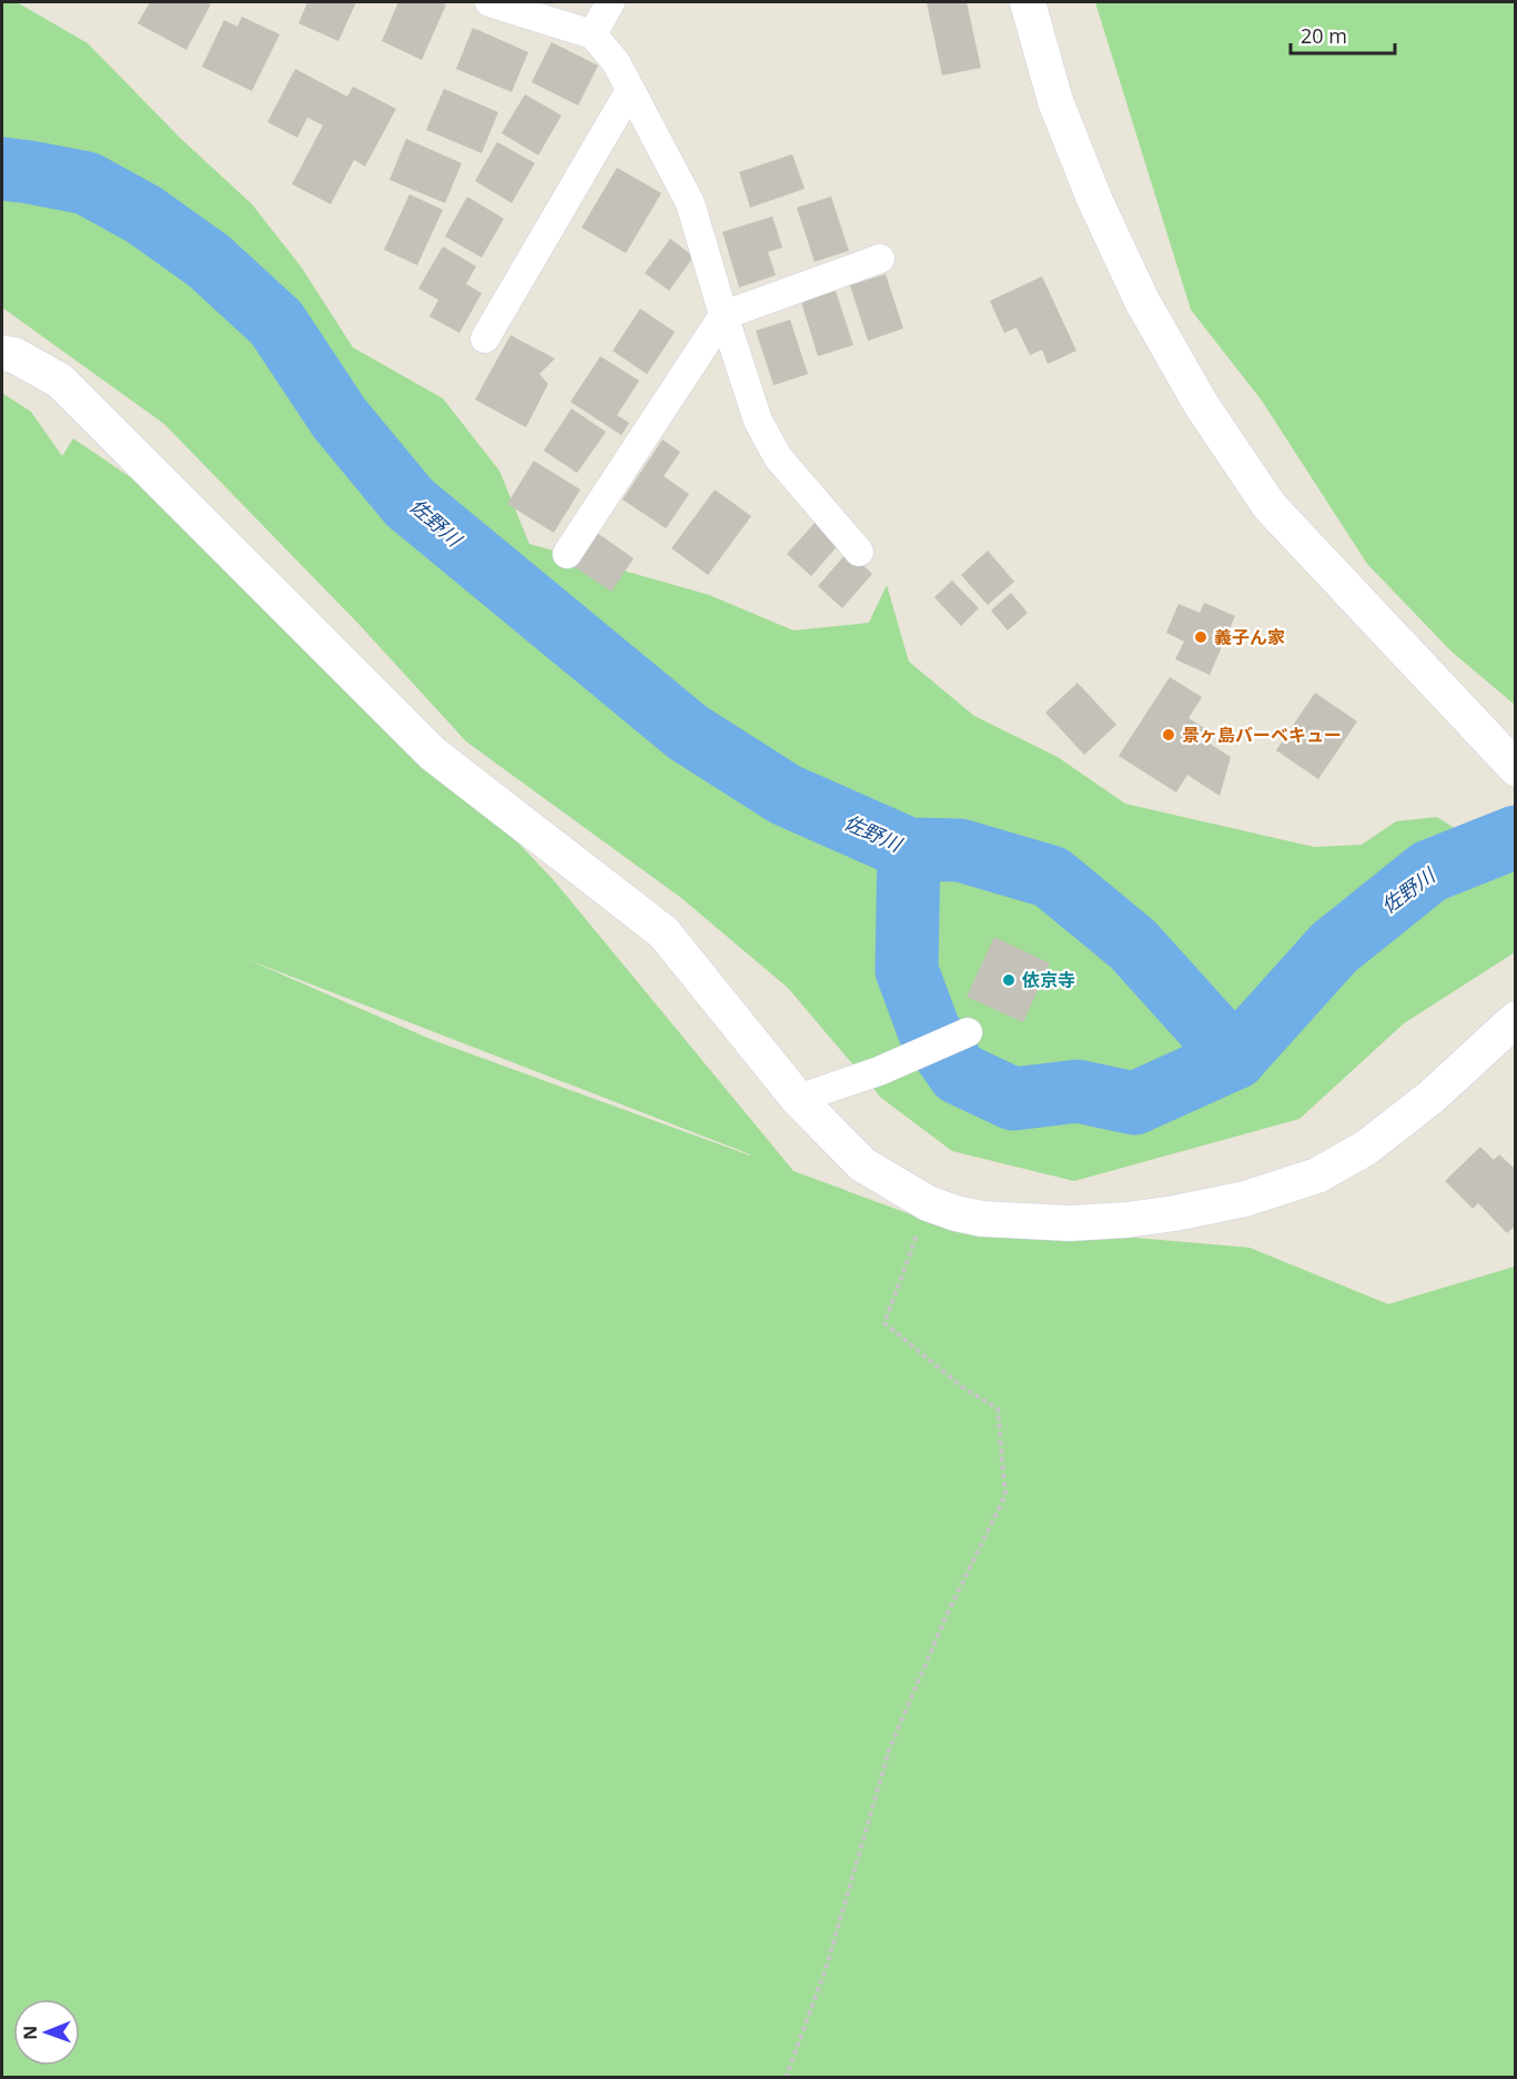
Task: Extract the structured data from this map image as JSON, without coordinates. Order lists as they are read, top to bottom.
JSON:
{
  "water": ["佐野川"],
  "places": ["義子ん家", "景ヶ島バーベキュー", "依京寺"],
  "scale_bar": "20 m",
  "north": "left"
}
